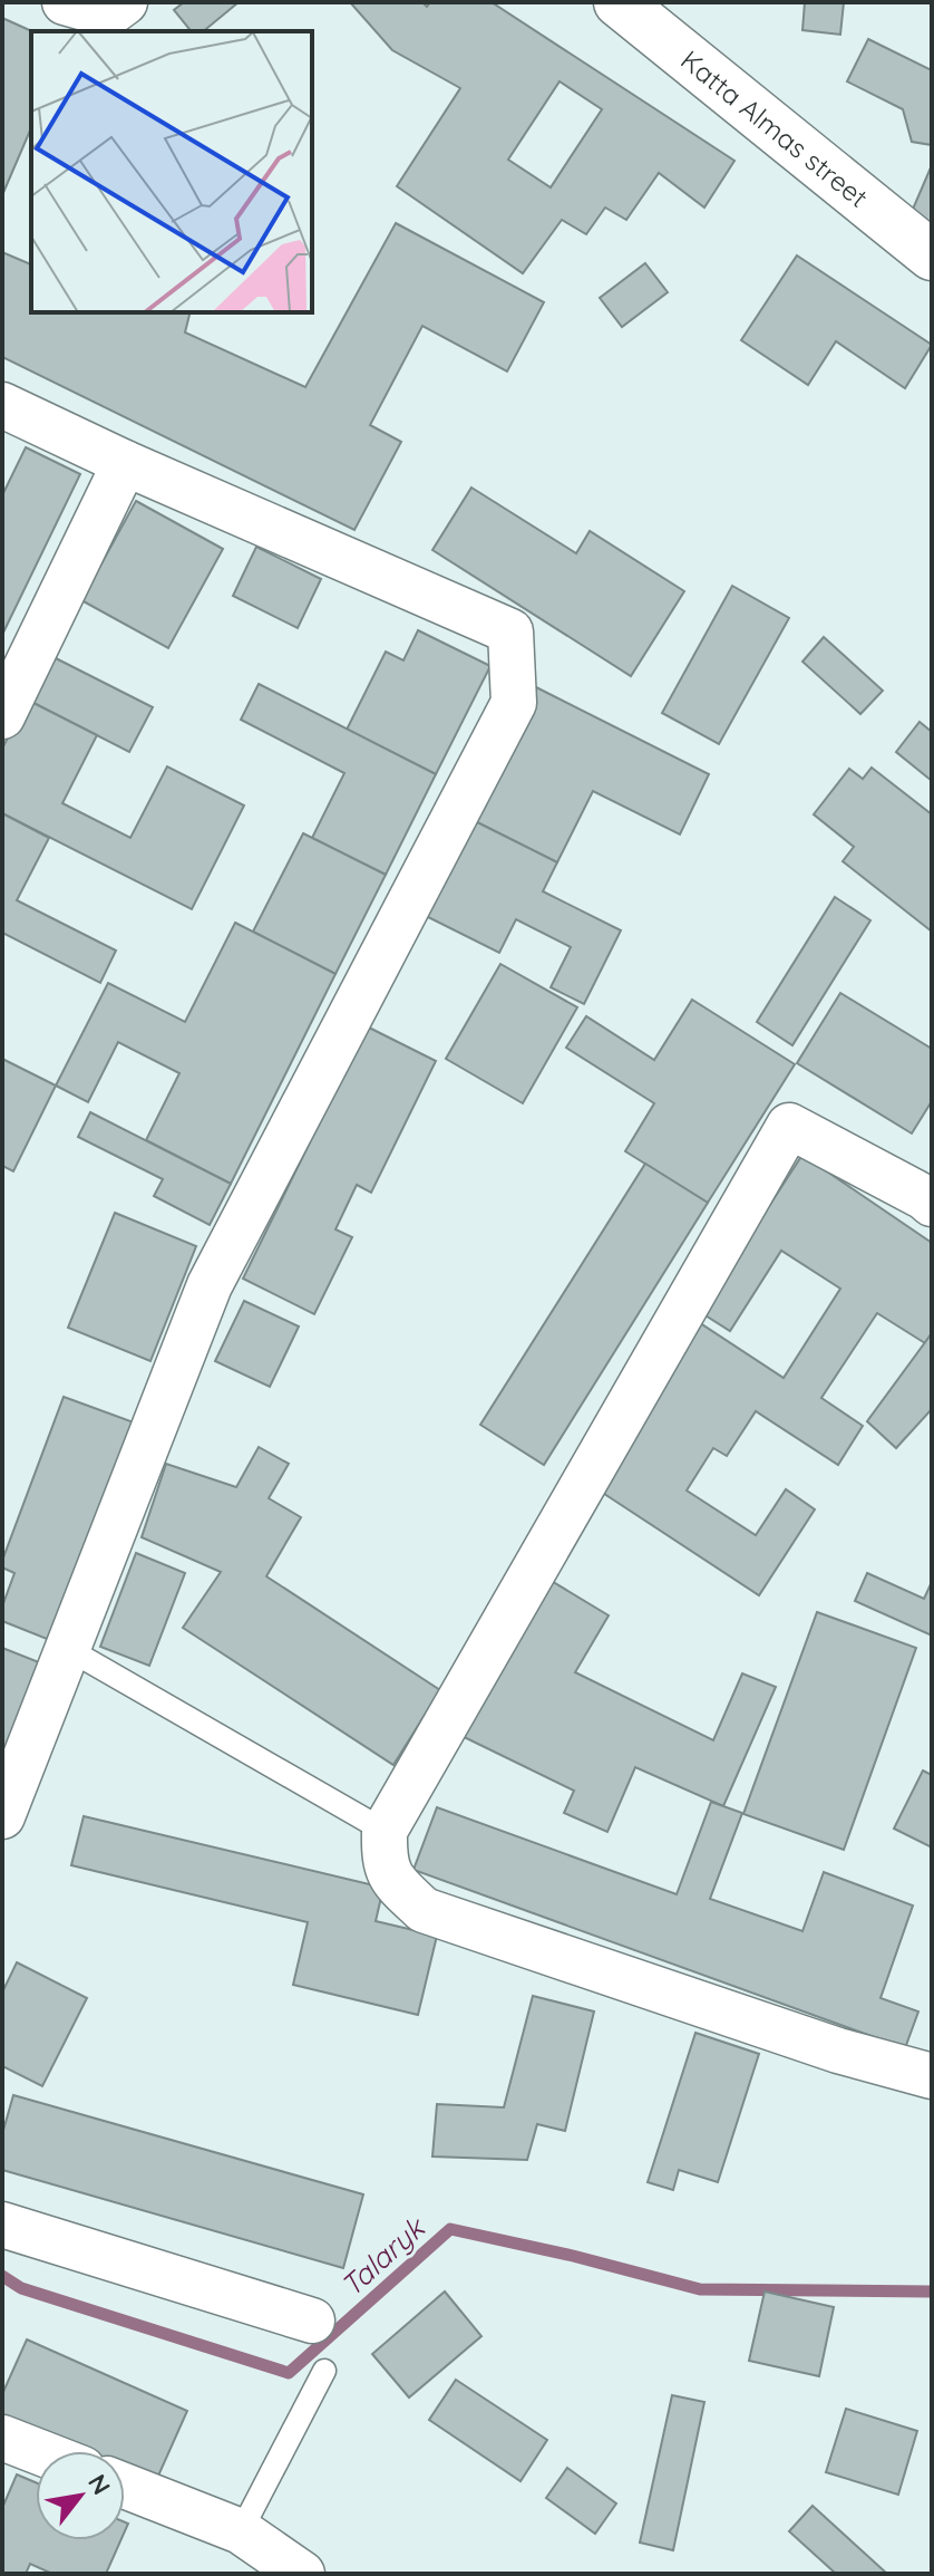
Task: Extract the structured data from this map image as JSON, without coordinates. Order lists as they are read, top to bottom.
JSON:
{
  "streets": {
    "street": ["Katta Almas street"]
  },
  "water": ["Talaryk"],
  "north": "top right"
}
